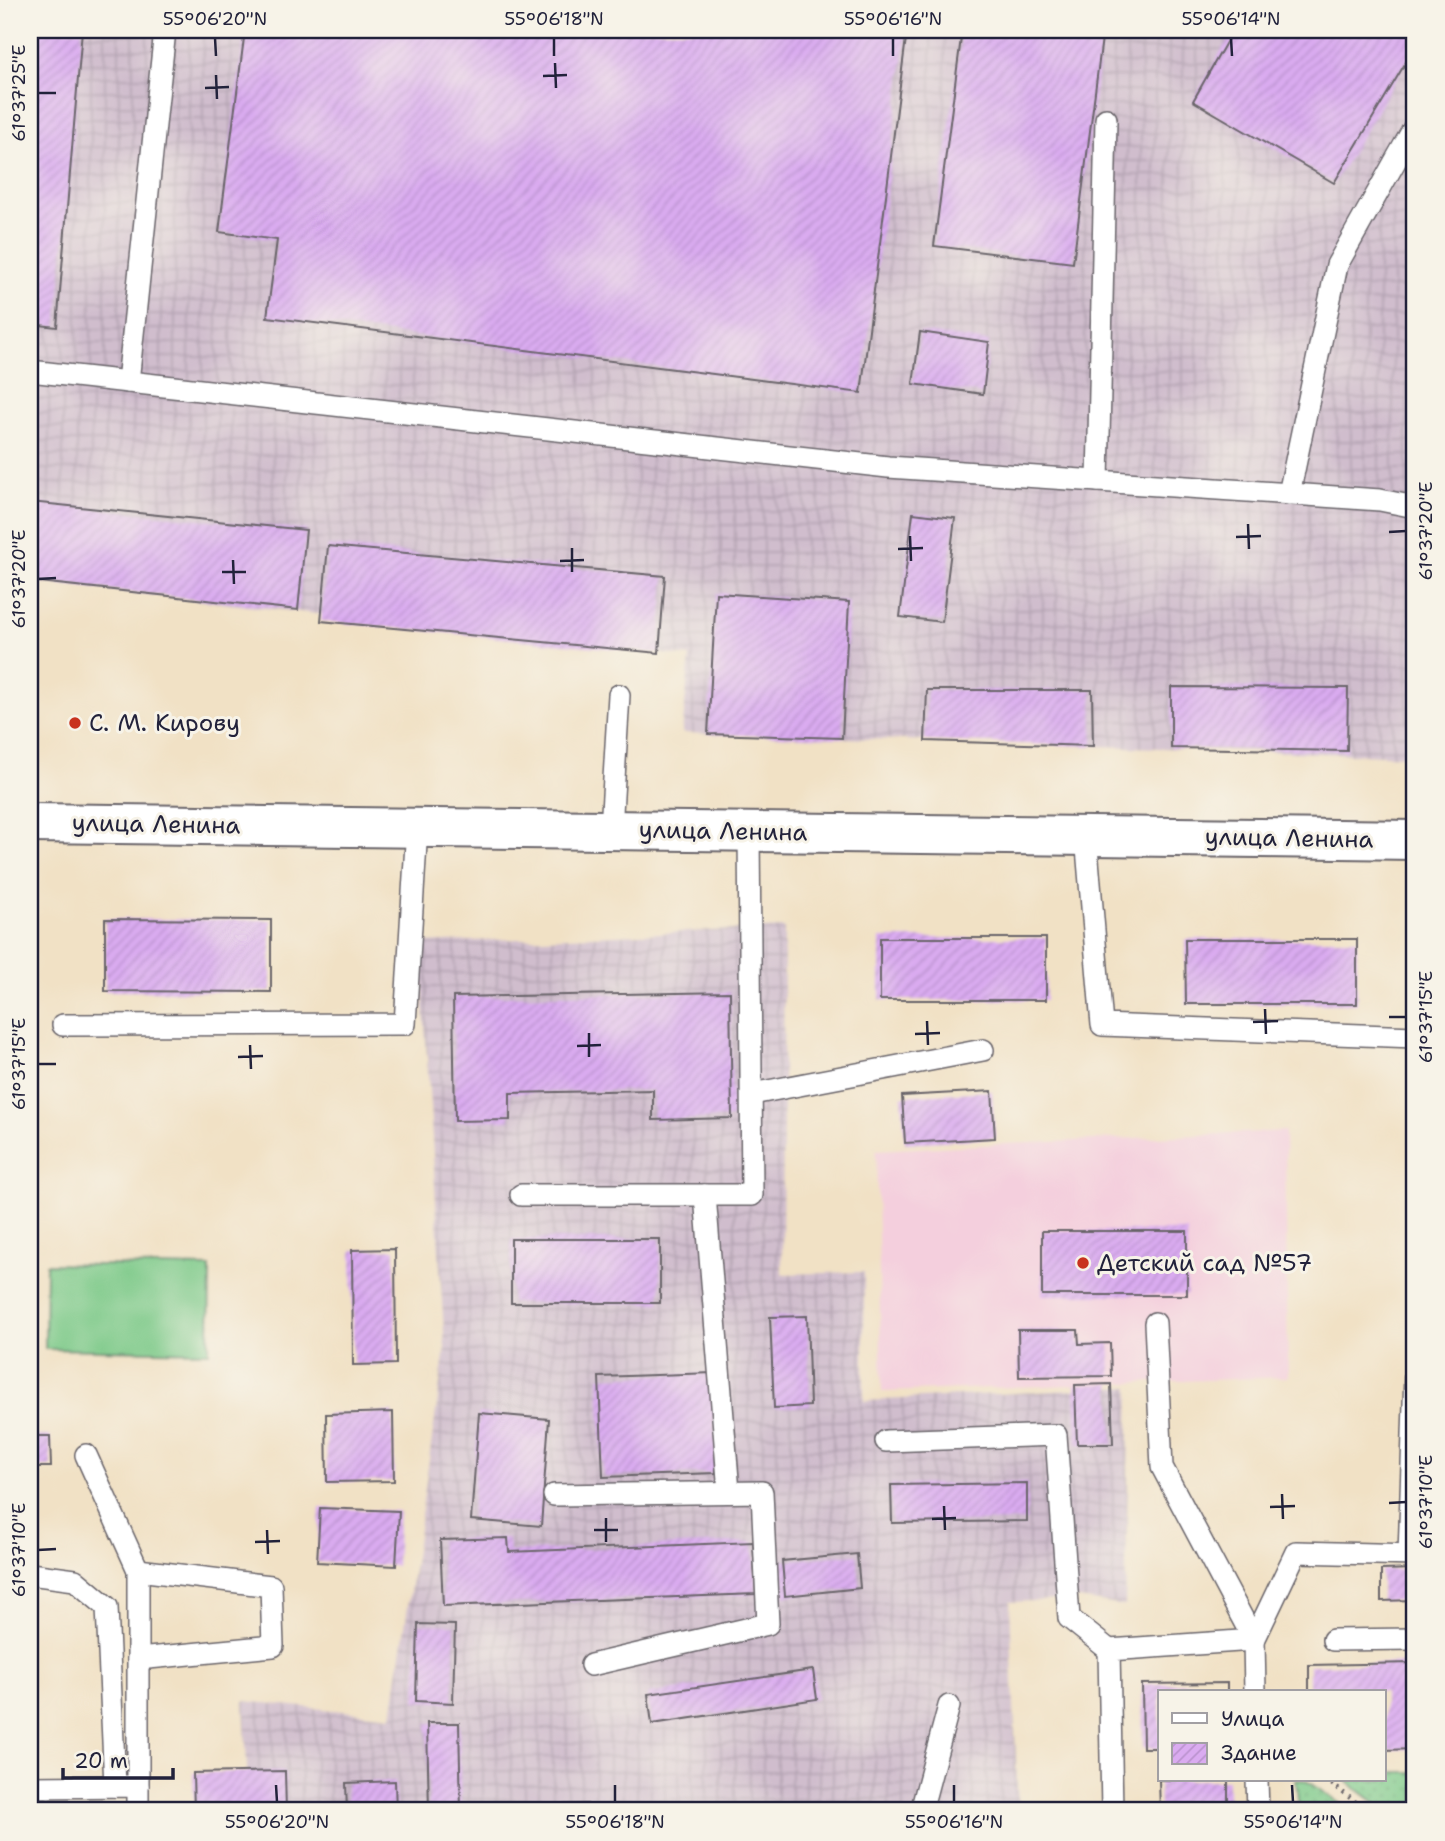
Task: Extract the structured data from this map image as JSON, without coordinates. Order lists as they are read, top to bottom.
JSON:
{
  "streets": {
    "street": ["улица Ленина"]
  },
  "places": ["С. М. Кирову", "Детский сад №57"],
  "legend": ["Улица", "Здание"],
  "scale_bar": "20 m",
  "coordinates": [
    "55°06'20\"N",
    "55°06'18\"N",
    "55°06'16\"N",
    "55°06'14\"N",
    "61°37'25\"E",
    "61°37'20\"E",
    "61°37'15\"E",
    "61°37'10\"E"
  ]
}
